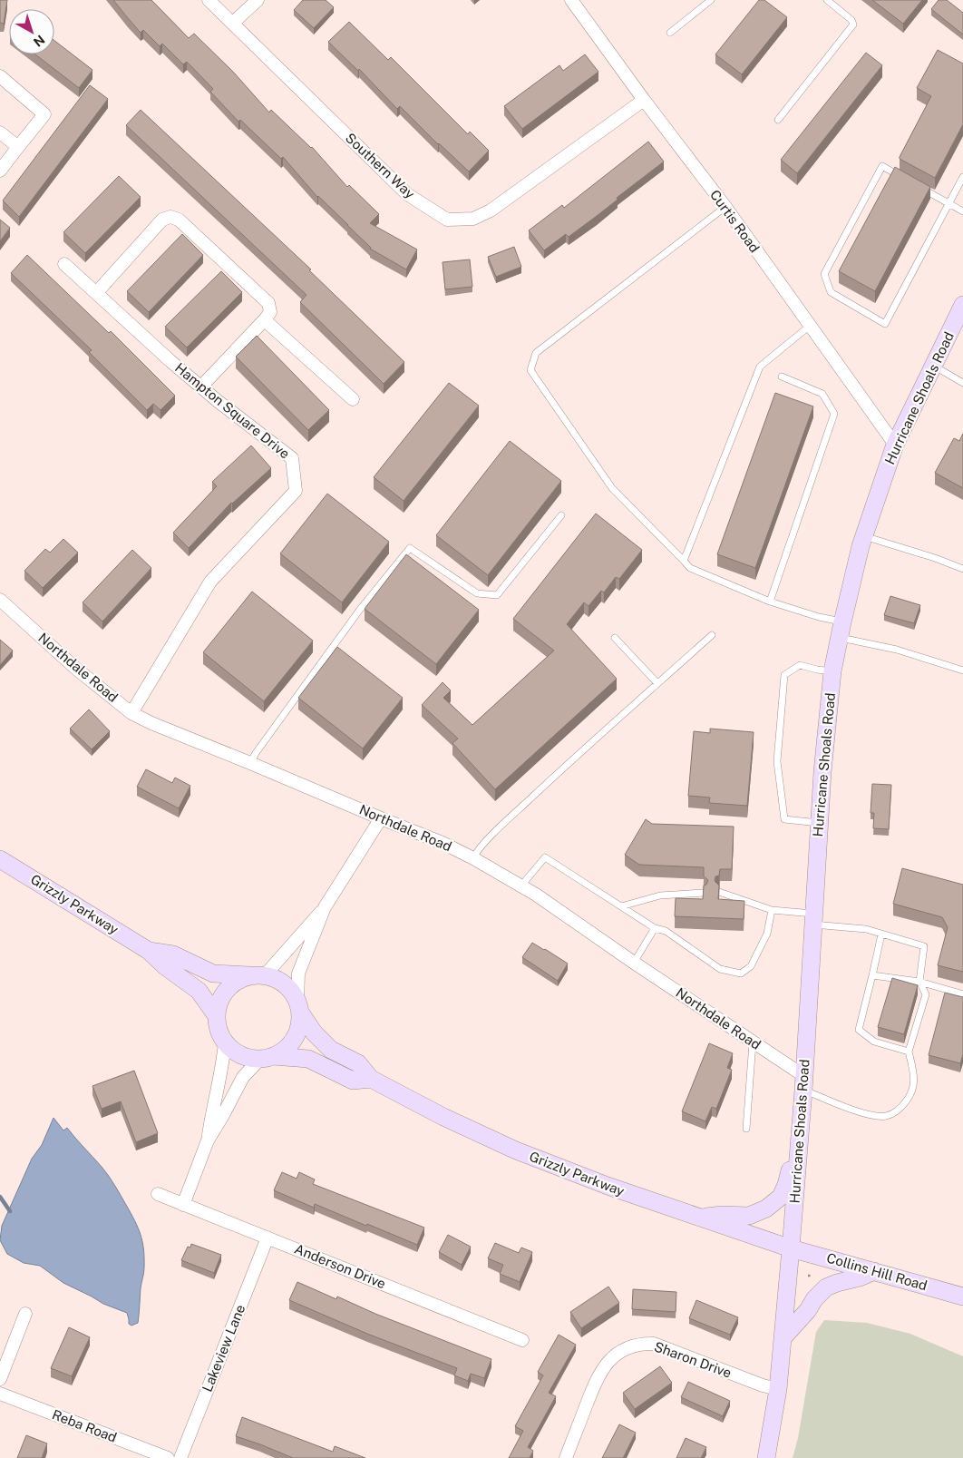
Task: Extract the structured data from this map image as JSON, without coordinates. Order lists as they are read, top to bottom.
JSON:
{
  "streets": {
    "street": [
      "Southern Way",
      "Curtis Road",
      "Hurricane Shoals Road",
      "Hampton Square Drive",
      "Northdale Road",
      "Grizzly Parkway",
      "Anderson Drive",
      "Collins Hill Road",
      "Lakeview Lane",
      "Sharon Drive",
      "Reba Road"
    ]
  },
  "crossings": [
    ["Southern Way", "Curtis Road"],
    ["Curtis Road", "Hurricane Shoals Road"],
    ["Hurricane Shoals Road", "Northdale Road"],
    ["Hurricane Shoals Road", "Grizzly Parkway"],
    ["Hurricane Shoals Road", "Collins Hill Road"],
    ["Hurricane Shoals Road", "Sharon Drive"],
    ["Hampton Square Drive", "Northdale Road"],
    ["Grizzly Parkway", "Collins Hill Road"],
    ["Anderson Drive", "Lakeview Lane"]
  ],
  "north": "bottom right"
}
